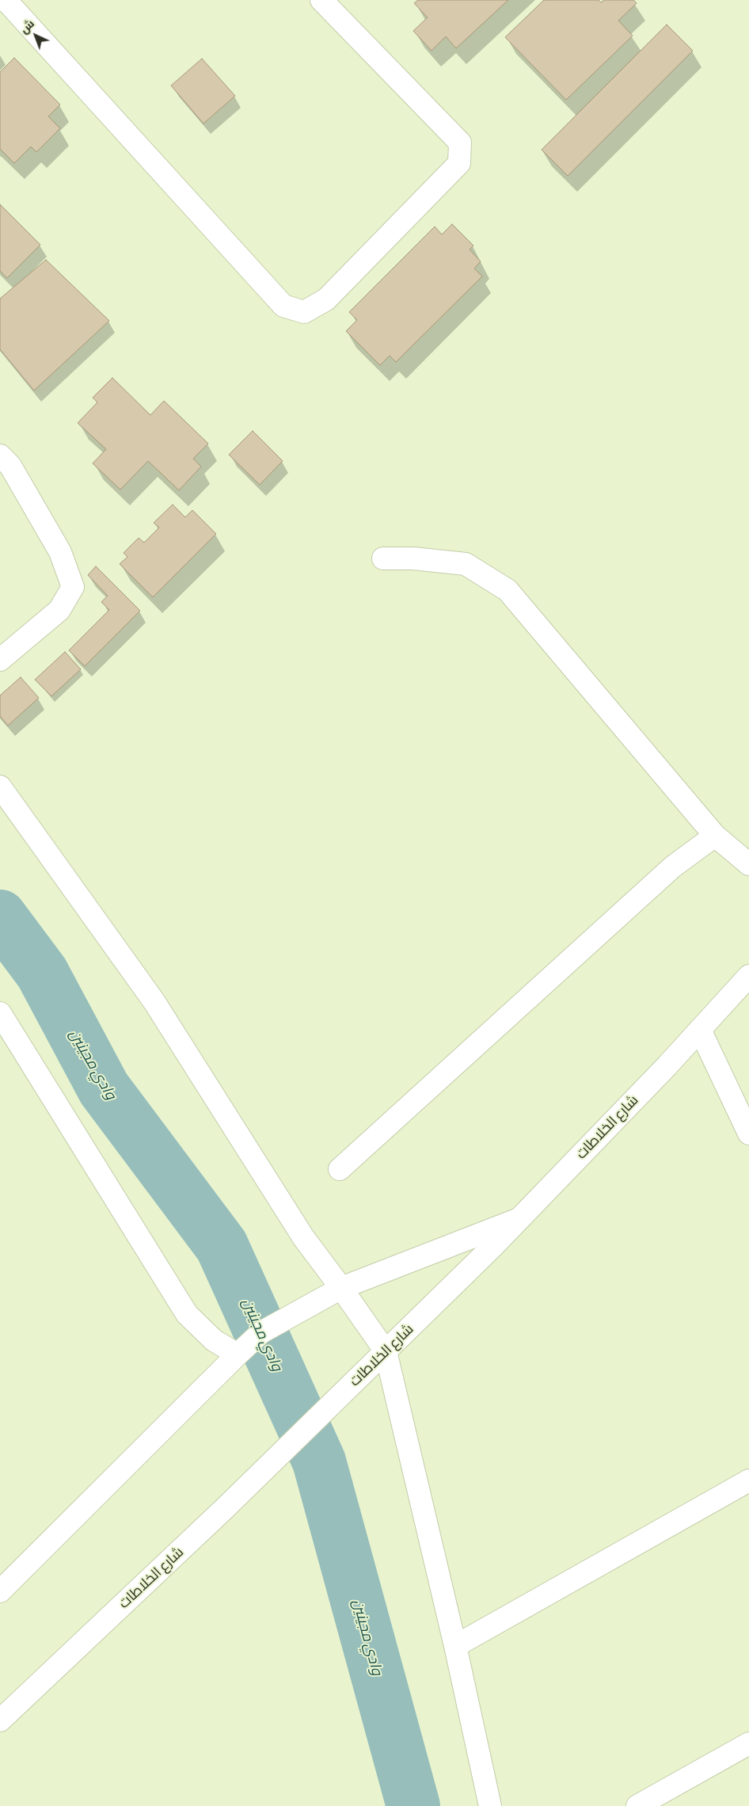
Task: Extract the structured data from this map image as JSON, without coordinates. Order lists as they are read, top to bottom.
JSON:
{
  "streets": {
    "street": ["شارع الخلاطات"]
  },
  "water": ["وادي مجينين"],
  "north": "top left"
}
